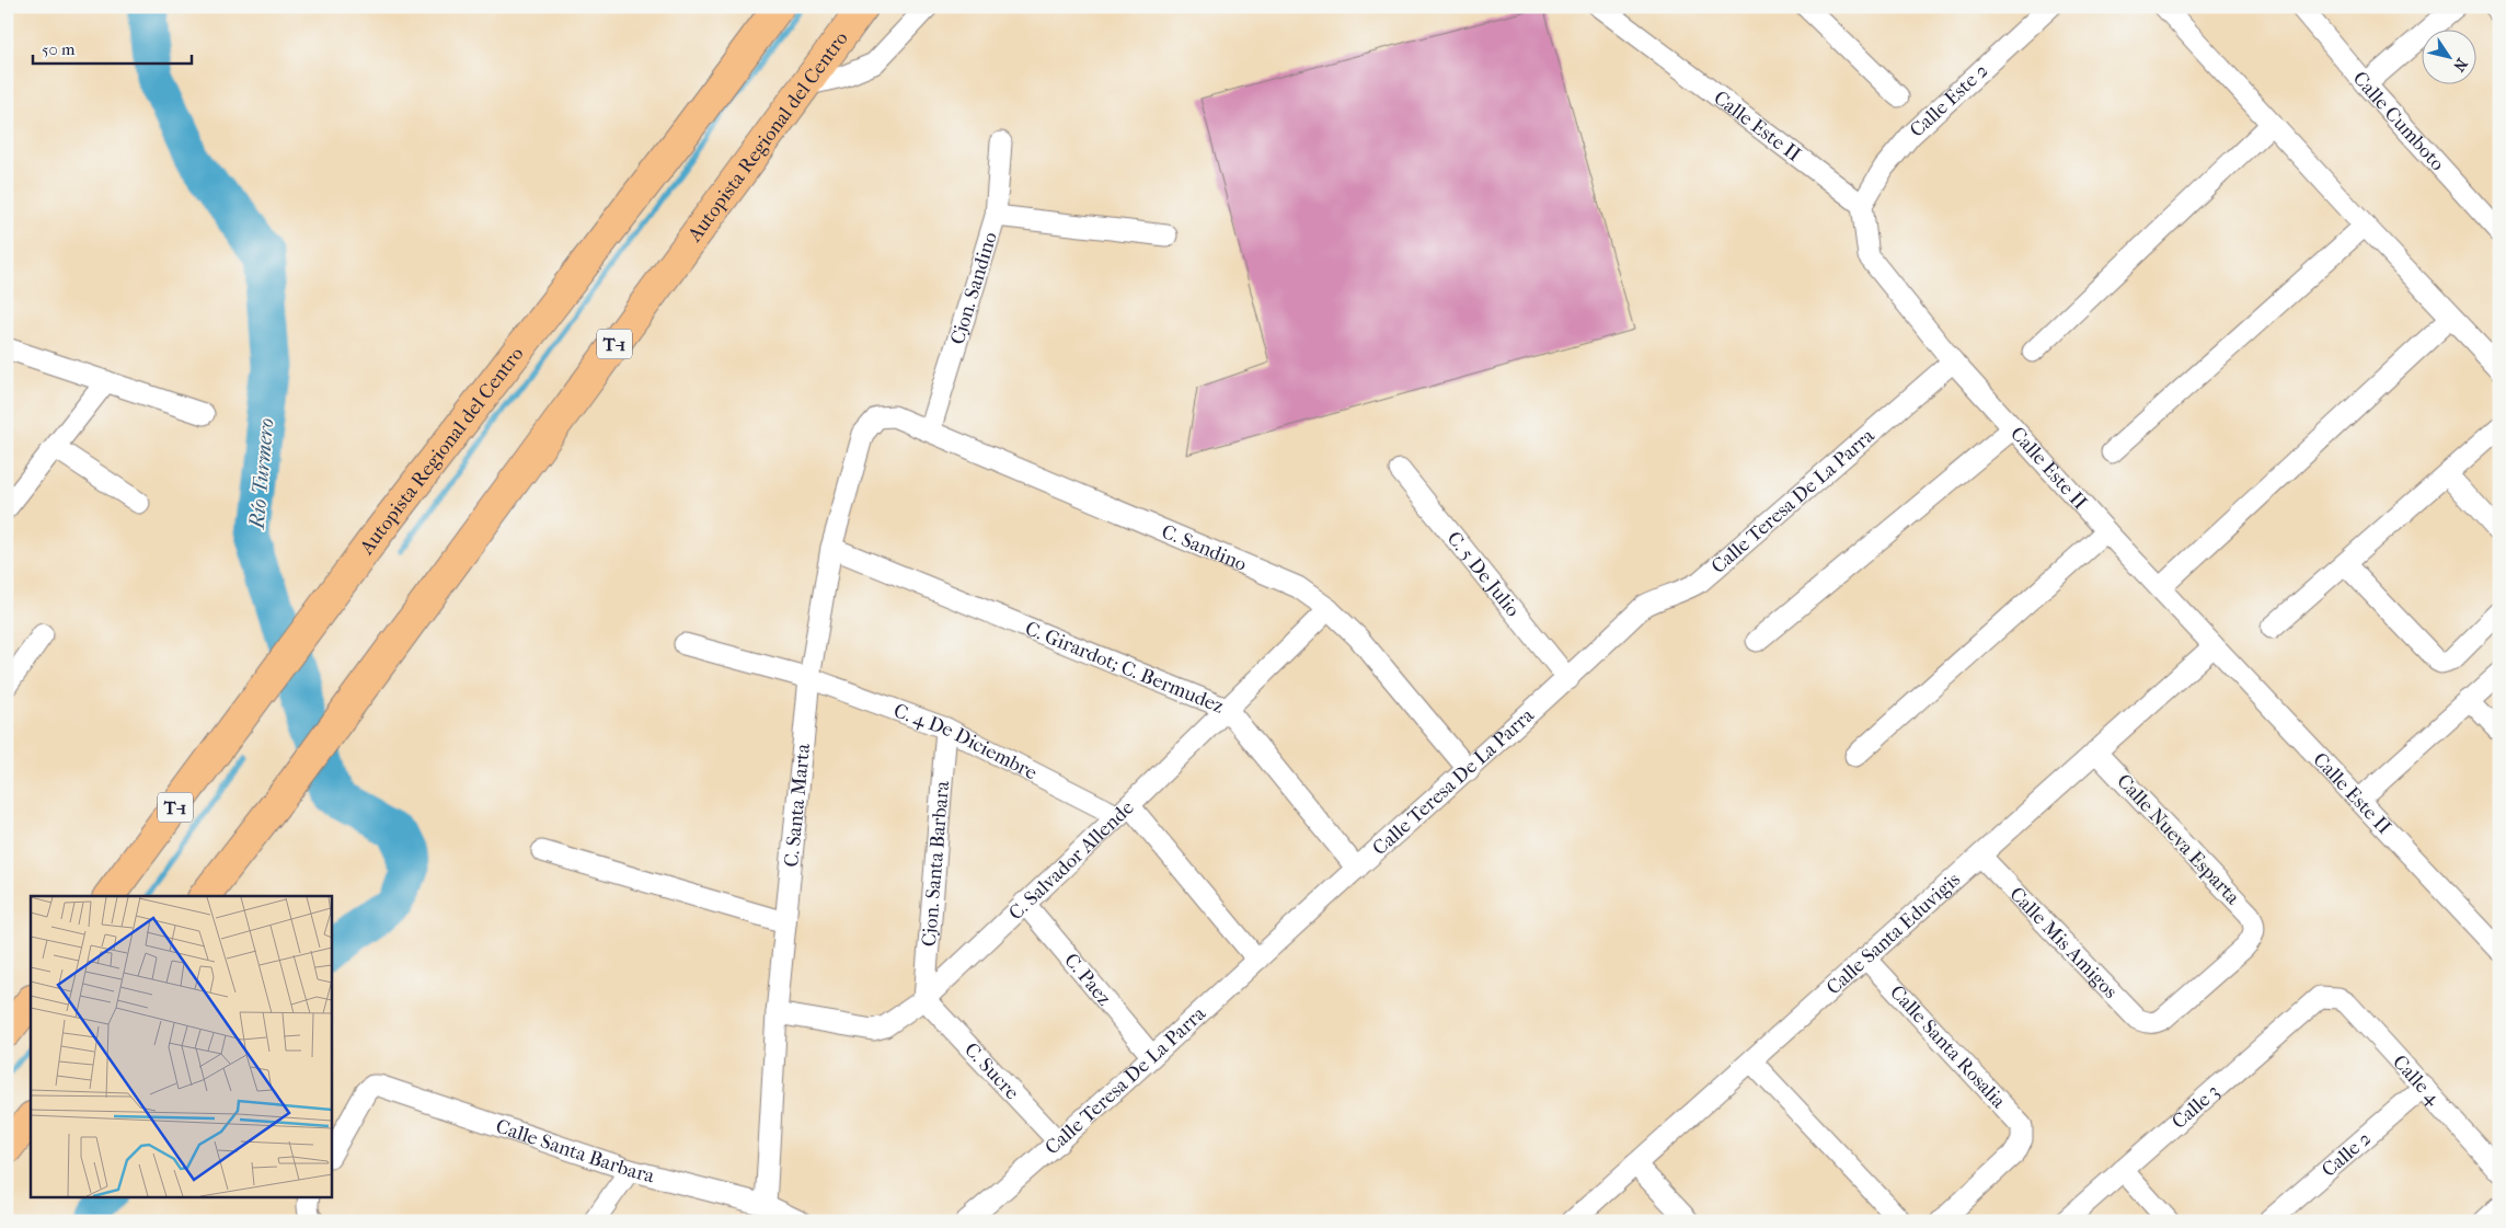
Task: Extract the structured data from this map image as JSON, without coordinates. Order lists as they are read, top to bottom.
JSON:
{
  "streets": {
    "highway": ["Autopista Regional del Centro", "T-1"],
    "street": [
      "Calle Este 2",
      "Calle Cumboto",
      "Calle Este II",
      "Cjon. Sandino",
      "Calle Teresa De La Parra",
      "C. Sandino",
      "C. 5 De Julio",
      "C. Girardot; C. Bermudez",
      "C. 4 De Diciembre",
      "C. Santa Marta",
      "Calle Nueva Esparta",
      "C. Salvador Allende",
      "Cjon. Santa Barbara",
      "Calle Santa Eduvigis",
      "Calle Mis Amigos",
      "C. Paez",
      "Calle Santa Rosalia",
      "C. Sucre",
      "Calle 4",
      "Calle 3",
      "Calle Santa Barbara",
      "Calle 2"
    ]
  },
  "crossings": [
    ["Calle Este 2", "Calle Este II"],
    ["Calle Este II", "Calle Teresa De La Parra"],
    ["Calle Este II", "Calle Santa Eduvigis"],
    ["Cjon. Sandino", "C. Sandino"],
    ["Calle Teresa De La Parra", "C. Sandino"],
    ["Calle Teresa De La Parra", "C. 5 De Julio"],
    ["Calle Teresa De La Parra", "C. Girardot; C. Bermudez"],
    ["Calle Teresa De La Parra", "C. 4 De Diciembre"],
    ["Calle Teresa De La Parra", "C. Paez"],
    ["Calle Teresa De La Parra", "C. Sucre"],
    ["C. Sandino", "C. Santa Marta"],
    ["C. Sandino", "C. Salvador Allende"],
    ["C. Girardot; C. Bermudez", "C. Santa Marta"],
    ["C. Girardot; C. Bermudez", "C. Salvador Allende"],
    ["C. 4 De Diciembre", "C. Santa Marta"],
    ["C. 4 De Diciembre", "C. Salvador Allende"],
    ["C. 4 De Diciembre", "Cjon. Santa Barbara"],
    ["C. Santa Marta", "C. Salvador Allende"],
    ["C. Santa Marta", "Calle Santa Barbara"],
    ["Calle Nueva Esparta", "Calle Santa Eduvigis"],
    ["Calle Nueva Esparta", "Calle Mis Amigos"],
    ["C. Salvador Allende", "Cjon. Santa Barbara"],
    ["C. Salvador Allende", "C. Paez"],
    ["C. Salvador Allende", "C. Sucre"],
    ["Cjon. Santa Barbara", "C. Sucre"],
    ["Calle Santa Eduvigis", "Calle Mis Amigos"],
    ["Calle Santa Eduvigis", "Calle Santa Rosalia"],
    ["Calle 4", "Calle 3"],
    ["Calle 4", "Calle 2"]
  ],
  "water": ["Río Turmero"],
  "scale_bar": "50 m",
  "north": "bottom right"
}
